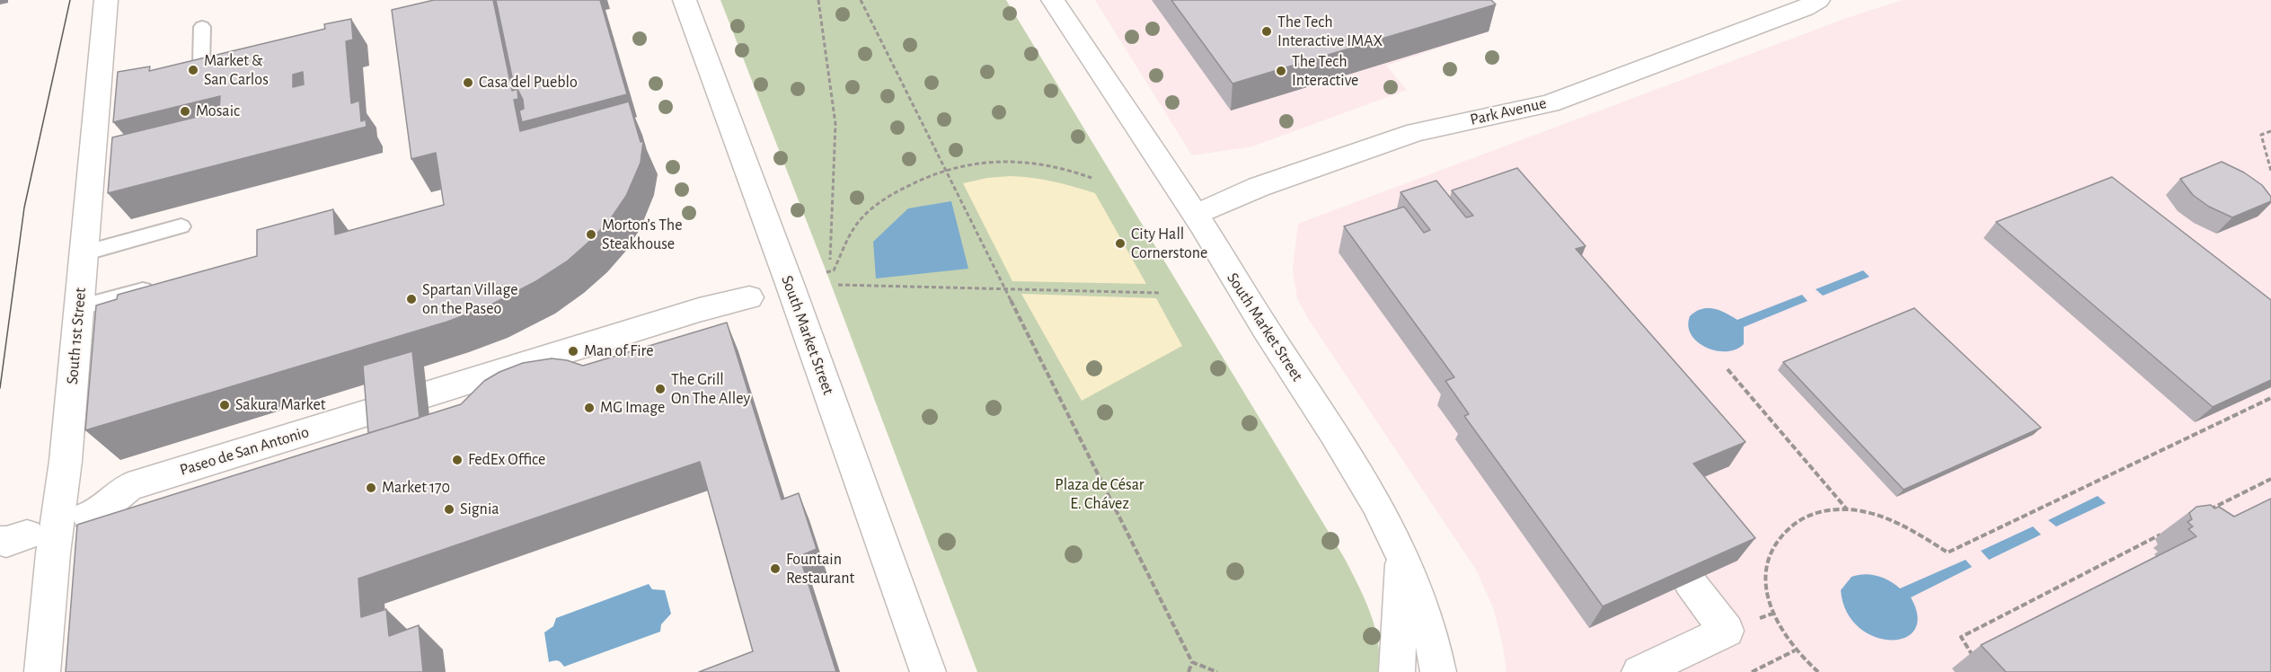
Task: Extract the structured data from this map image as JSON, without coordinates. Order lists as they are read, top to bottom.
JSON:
{
  "streets": {
    "main road": [
      "Park Avenue",
      "South Market Street",
      "South 1st Street",
      "Paseo de San Antonio"
    ]
  },
  "crossings": [
    ["Park Avenue", "South Market Street"]
  ],
  "parks": ["Plaza de César E. Chávez"],
  "places": [
    "The Tech Interactive IMAX",
    "Market & San Carlos",
    "The Tech Interactive",
    "Casa del Pueblo",
    "Mosaic",
    "Morton’s The Steakhouse",
    "City Hall Cornerstone",
    "Spartan Village on the Paseo",
    "Man of Fire",
    "The Grill On The Alley",
    "Sakura Market",
    "MG Image",
    "FedEx Office",
    "Market 170",
    "Signia",
    "Fountain Restaurant"
  ]
}
